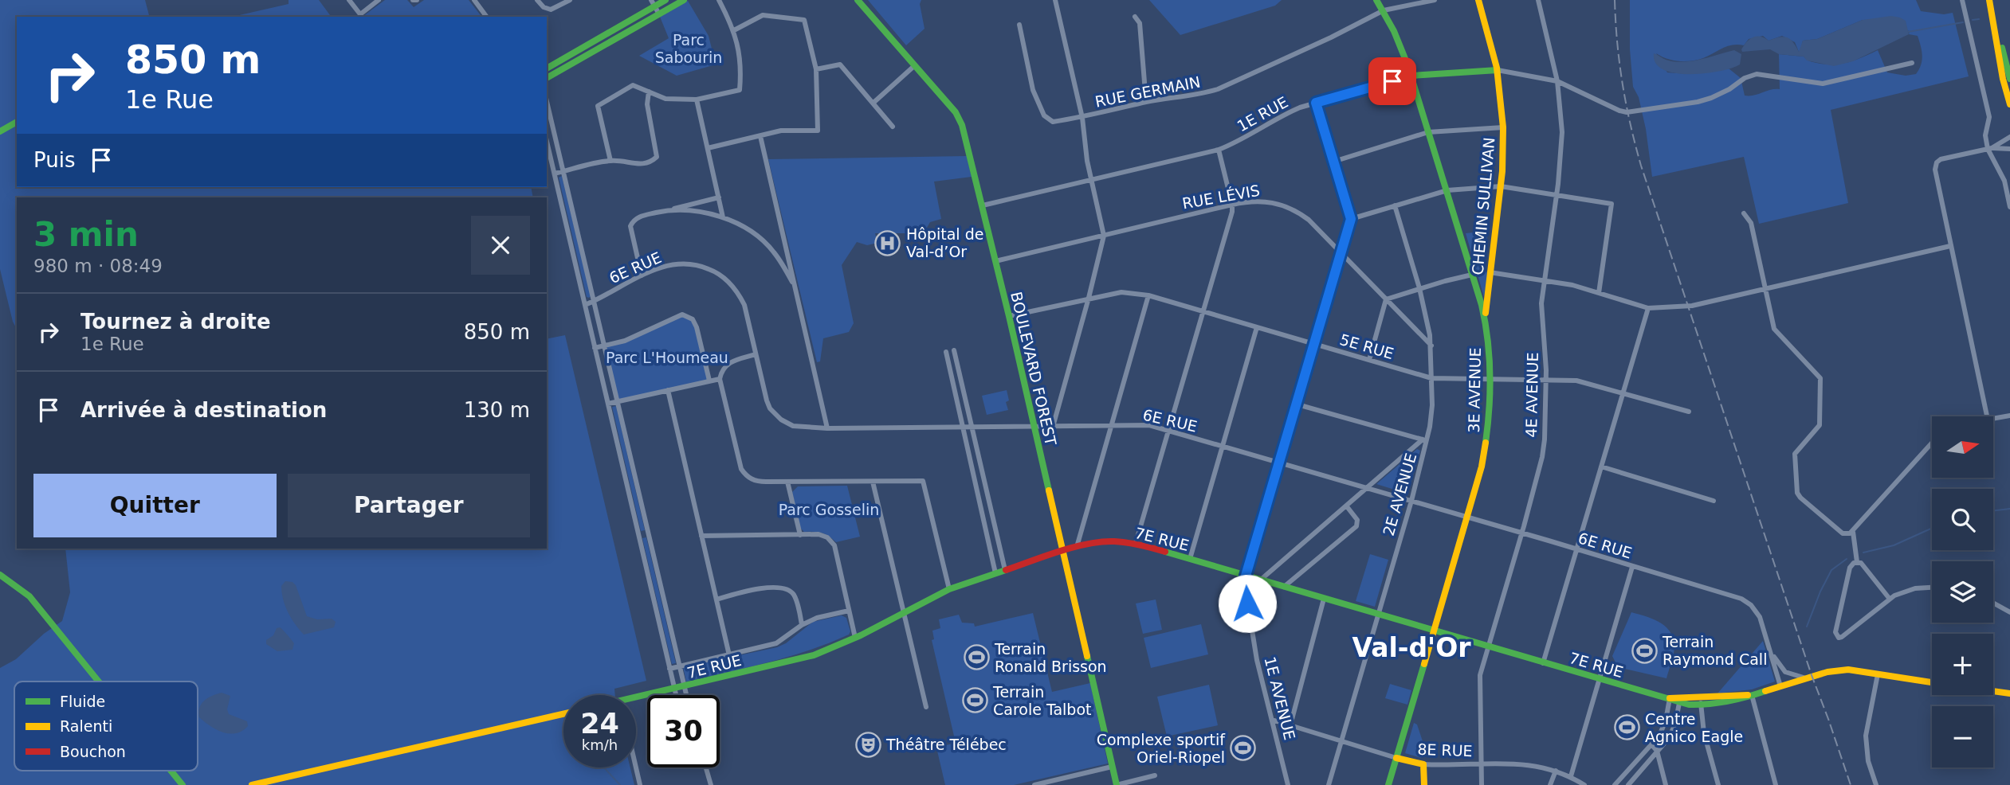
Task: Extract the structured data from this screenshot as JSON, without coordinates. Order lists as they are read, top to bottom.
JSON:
{
  "streets": {
    "main road": [
      "1E RUE",
      "CHEMIN SULLIVAN",
      "BOULEVARD FOREST",
      "3E AVENUE",
      "7E RUE",
      "8E RUE"
    ],
    "street": [
      "RUE GERMAIN",
      "RUE LÉVIS",
      "6E RUE",
      "5E RUE",
      "4E AVENUE",
      "2E AVENUE",
      "1E AVENUE"
    ]
  },
  "crossings": [
    ["RUE GERMAIN", "3E AVENUE"],
    ["1E RUE", "CHEMIN SULLIVAN"],
    ["1E RUE", "BOULEVARD FOREST"],
    ["1E RUE", "3E AVENUE"],
    ["1E RUE", "4E AVENUE"],
    ["RUE LÉVIS", "BOULEVARD FOREST"],
    ["RUE LÉVIS", "2E AVENUE"],
    ["RUE LÉVIS", "1E AVENUE"],
    ["CHEMIN SULLIVAN", "3E AVENUE"],
    ["6E RUE", "BOULEVARD FOREST"],
    ["6E RUE", "3E AVENUE"],
    ["6E RUE", "4E AVENUE"],
    ["6E RUE", "2E AVENUE"],
    ["6E RUE", "7E RUE"],
    ["6E RUE", "1E AVENUE"],
    ["5E RUE", "BOULEVARD FOREST"],
    ["5E RUE", "3E AVENUE"],
    ["5E RUE", "4E AVENUE"],
    ["5E RUE", "2E AVENUE"],
    ["5E RUE", "1E AVENUE"],
    ["BOULEVARD FOREST", "7E RUE"],
    ["3E AVENUE", "7E RUE"],
    ["3E AVENUE", "8E RUE"],
    ["4E AVENUE", "7E RUE"],
    ["4E AVENUE", "8E RUE"],
    ["2E AVENUE", "7E RUE"],
    ["2E AVENUE", "8E RUE"],
    ["7E RUE", "1E AVENUE"],
    ["1E AVENUE", "8E RUE"]
  ],
  "districts": ["Val-d'Or"],
  "parks": ["Parc Sabourin", "Parc L'Houmeau", "Parc Gosselin"],
  "places": {
    "hospital": ["Hôpital de Val-d’Or"],
    "sports": [
      "Terrain Raymond Call",
      "Terrain Ronald Brisson",
      "Terrain Carole Talbot",
      "Centre Agnico Eagle",
      "Complexe sportif Oriel-Riopel"
    ],
    "theatre": ["Théâtre Télébec"]
  },
  "legend": ["Fluide", "Ralenti", "Bouchon"],
  "north": "right",
  "page": {
    "turn": ["850 m", "1e Rue"],
    "then": "Puis",
    "heading": ["3 min", "980 m · 08:49"],
    "list": [
      {
        "name": "Tournez à droite",
        "note": "1e Rue",
        "value": "850 m"
      },
      {
        "name": "Arrivée à destination",
        "value": "130 m"
      }
    ],
    "map_buttons": ["+", "−"],
    "buttons": ["Quitter", "Partager"],
    "speed": "24 km/h",
    "limit": "30"
  }
}
